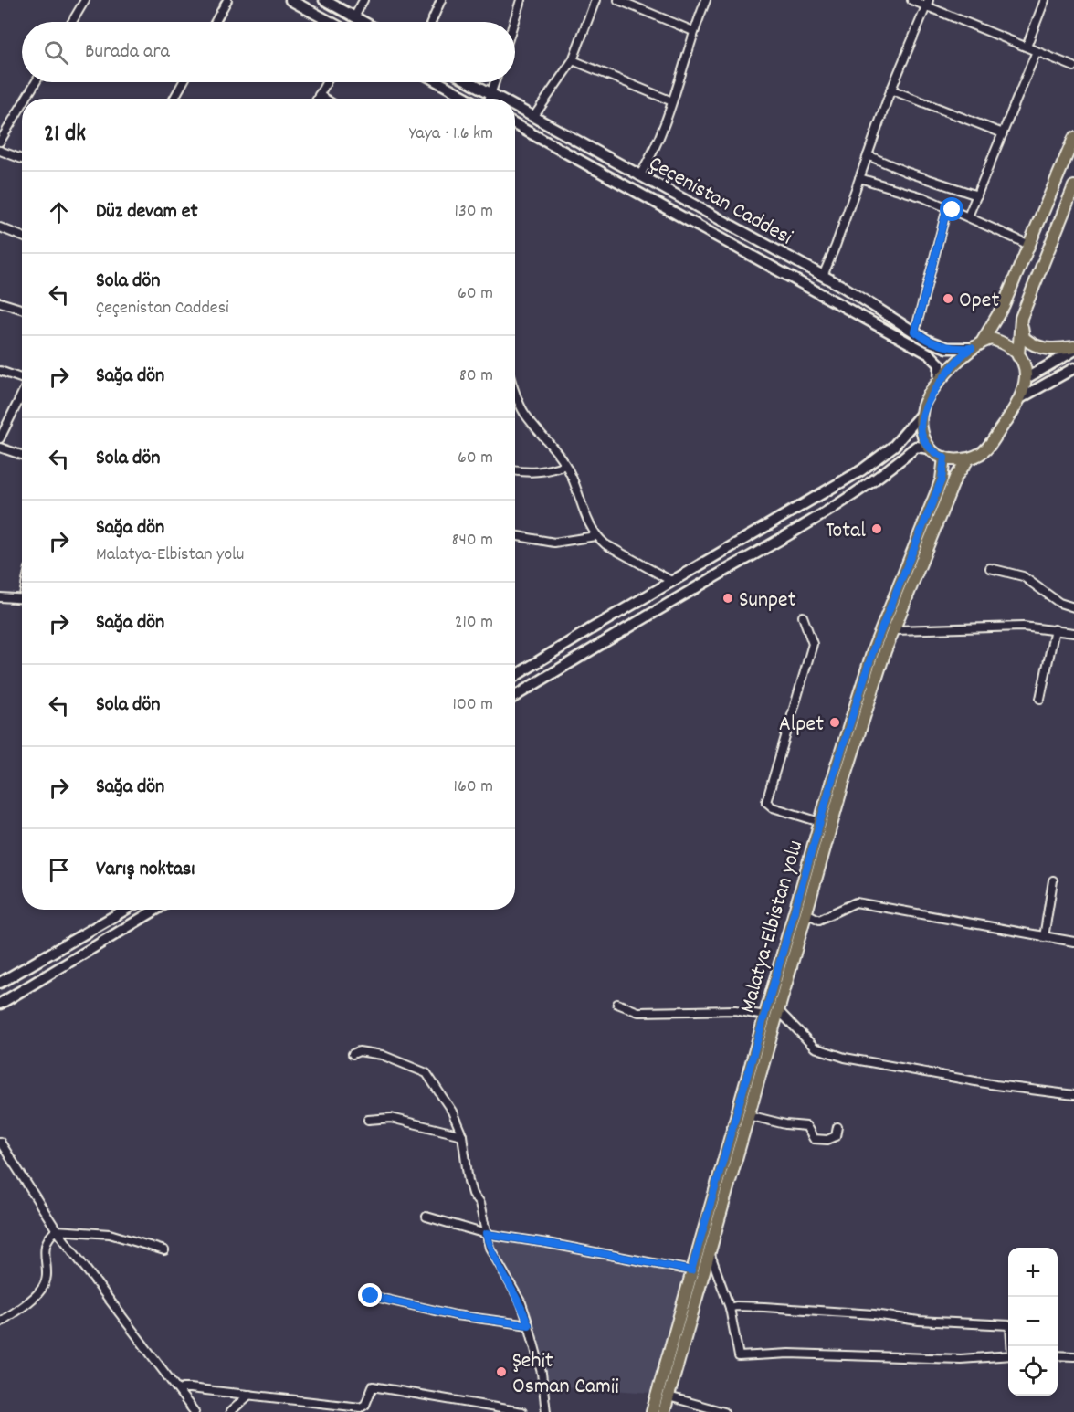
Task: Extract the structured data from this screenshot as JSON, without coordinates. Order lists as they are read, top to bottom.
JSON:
{
  "streets": {
    "main road": ["Çeçenistan Caddesi", "Malatya-Elbistan yolu"]
  },
  "crossings": [
    ["Çeçenistan Caddesi", "Malatya-Elbistan yolu"]
  ],
  "places": [
    "Opet",
    "Total",
    "Sunpet",
    "Alpet",
    "Şehit Osman Camii"
  ],
  "page": {
    "search": "Burada ara",
    "heading": ["21 dk", "Yaya · 1.6 km"],
    "list": [
      ["Düz devam et", "130 m"],
      ["Sola dön", "Çeçenistan Caddesi", "60 m"],
      ["Sağa dön", "80 m"],
      ["Sola dön", "60 m"],
      ["Sağa dön", "Malatya-Elbistan yolu", "840 m"],
      ["Sağa dön", "210 m"],
      ["Sola dön", "100 m"],
      ["Sağa dön", "160 m"],
      "Varış noktası"
    ],
    "map_buttons": ["+", "−"]
  }
}
